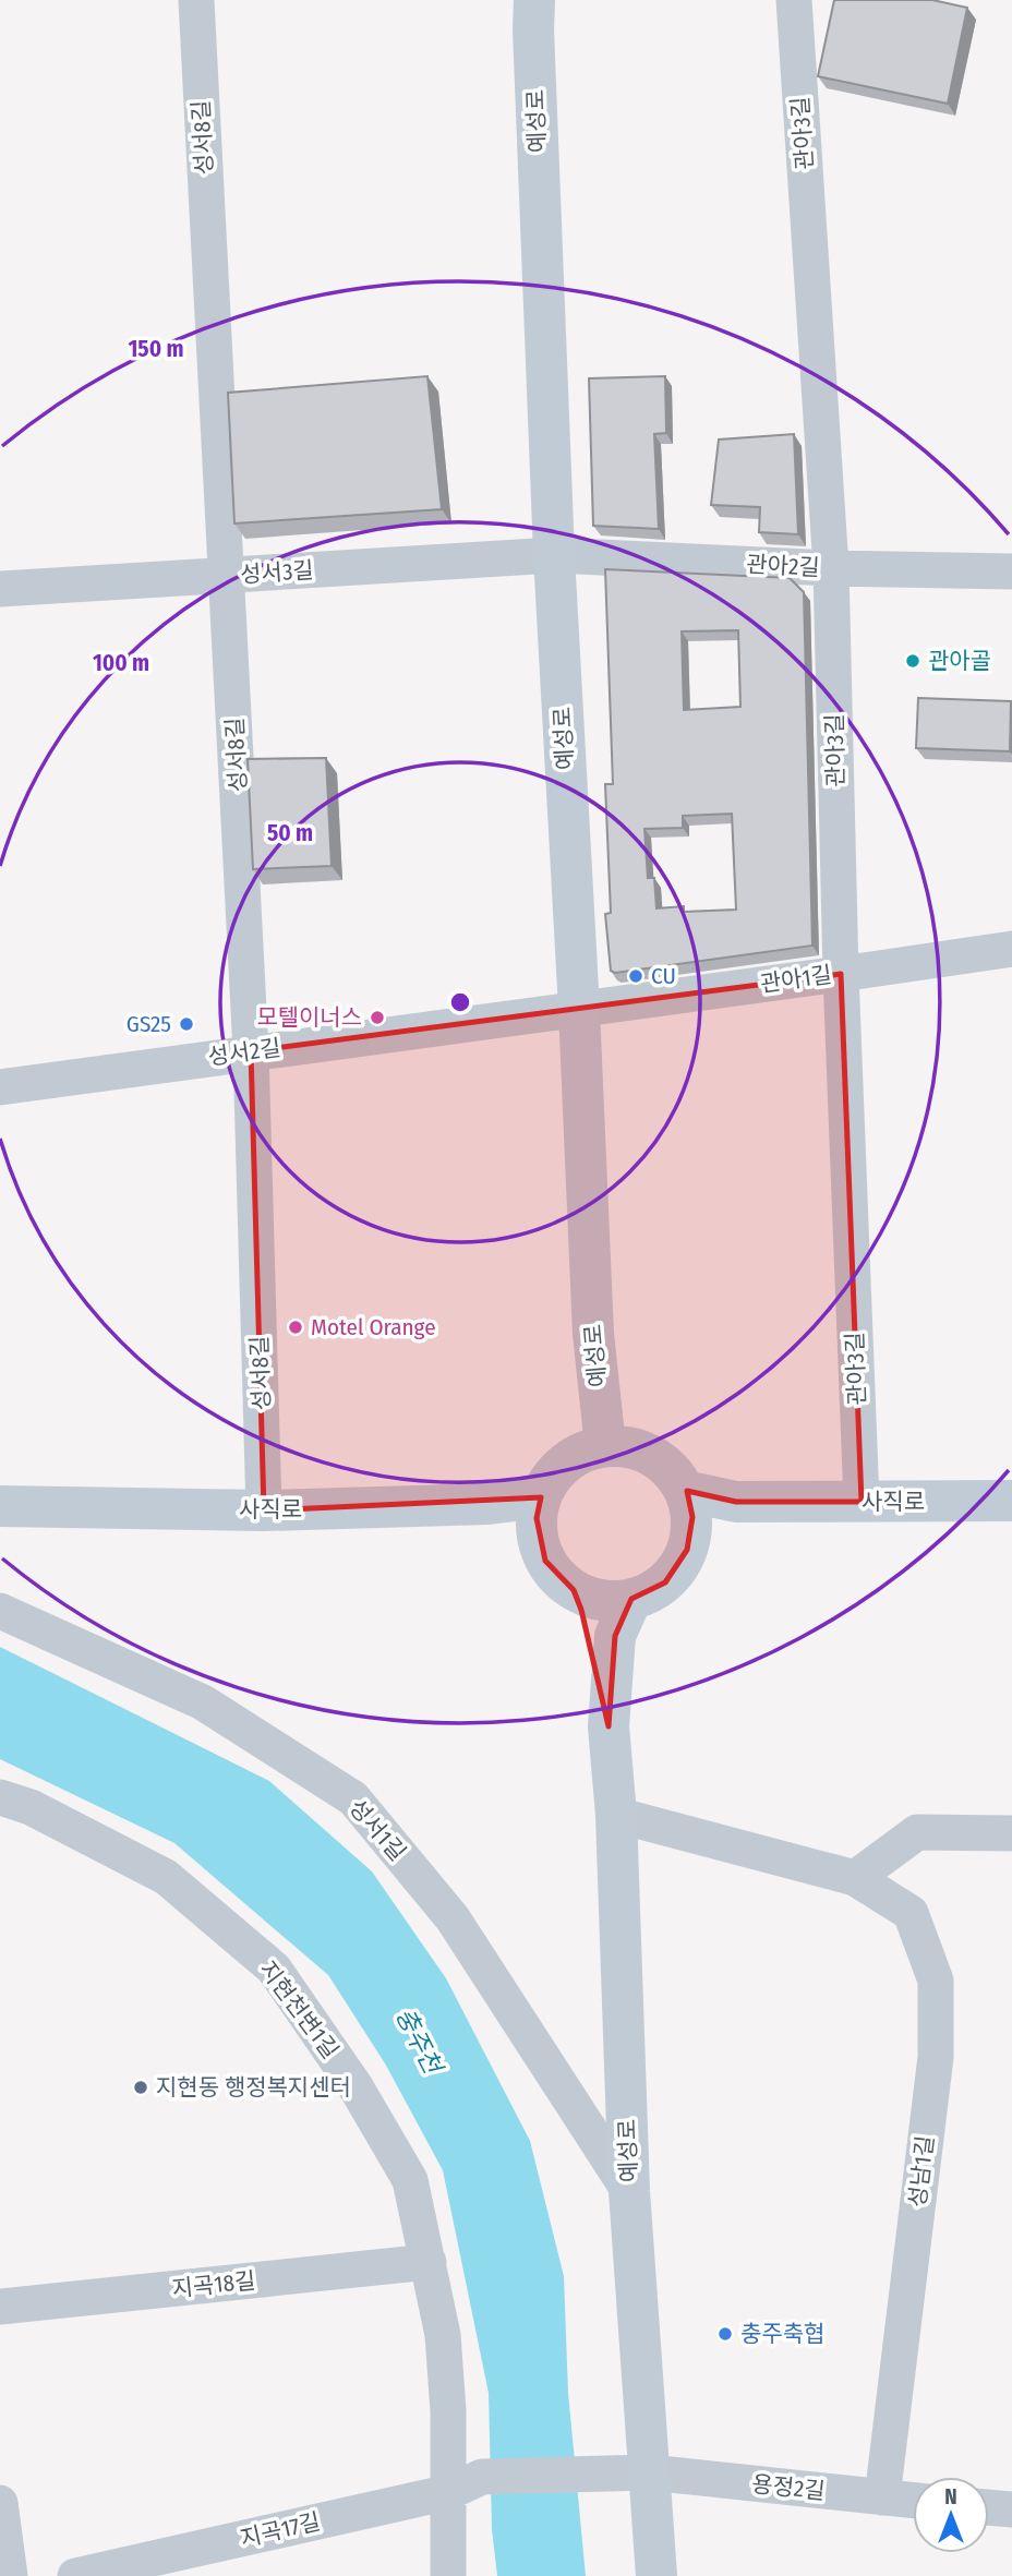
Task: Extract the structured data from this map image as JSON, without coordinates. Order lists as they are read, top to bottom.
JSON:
{
  "streets": {
    "main road": ["예성로", "사직로"],
    "street": [
      "관아3길",
      "성서8길",
      "관아2길",
      "성서3길",
      "관아1길",
      "성서2길",
      "성서1길",
      "지현천변1길",
      "성남1길",
      "지곡18길",
      "용정2길",
      "지곡17길"
    ]
  },
  "crossings": [
    ["예성로", "관아2길"],
    ["예성로", "성서3길"],
    ["예성로", "관아1길"],
    ["예성로", "성서2길"],
    ["예성로", "사직로"],
    ["예성로", "성서1길"],
    ["예성로", "성남1길"],
    ["예성로", "용정2길"],
    ["관아3길", "관아2길"],
    ["관아3길", "관아1길"],
    ["관아3길", "사직로"],
    ["성서8길", "성서3길"],
    ["성서8길", "성서2길"],
    ["성서8길", "사직로"],
    ["관아2길", "성서3길"],
    ["관아1길", "성서2길"],
    ["지현천변1길", "지곡18길"],
    ["지현천변1길", "지곡17길"],
    ["성남1길", "용정2길"],
    ["용정2길", "지곡17길"]
  ],
  "water": ["충주천"],
  "places": [
    "관아골",
    "CU",
    "모텔이너스",
    "GS25",
    "Motel Orange",
    "지현동 행정복지센터",
    "충주축협"
  ],
  "north": "top",
  "rings": ["150 m", "100 m", "50 m"]
}
